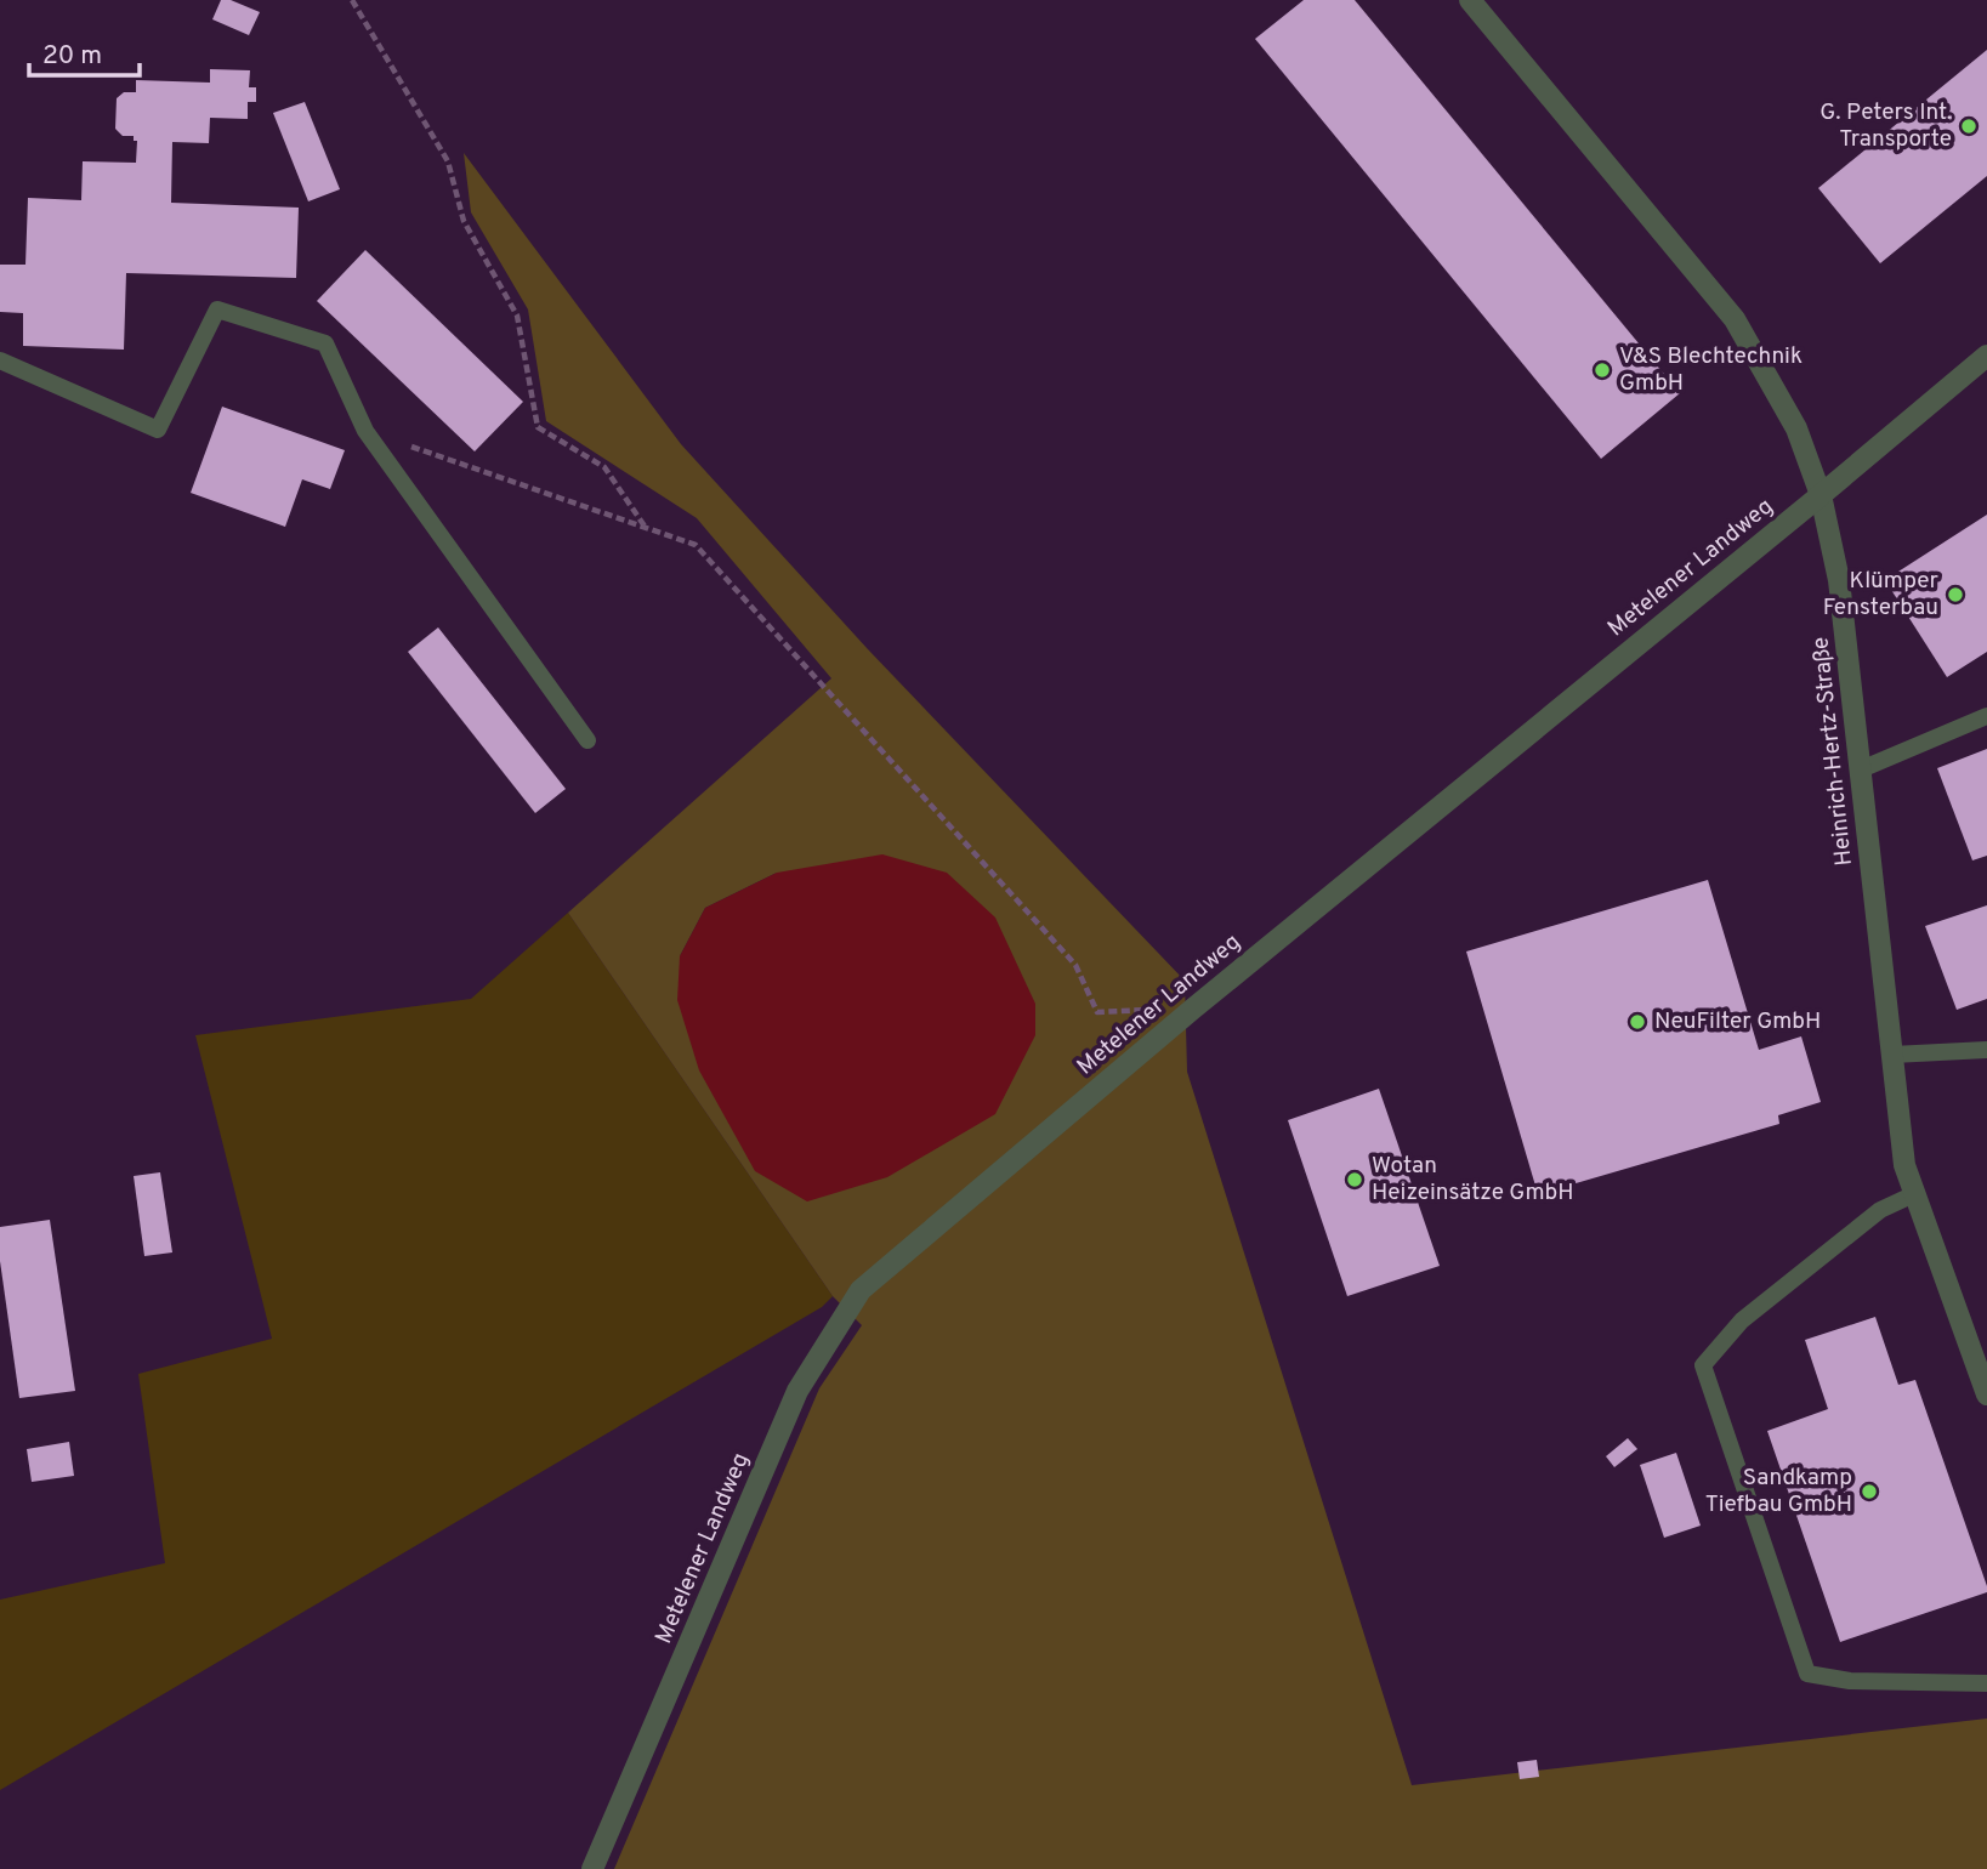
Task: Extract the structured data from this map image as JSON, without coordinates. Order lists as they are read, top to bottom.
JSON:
{
  "streets": {
    "street": ["Metelener Landweg", "Heinrich-Hertz-Straße"]
  },
  "crossings": [
    ["Metelener Landweg", "Heinrich-Hertz-Straße"]
  ],
  "places": [
    "G. Peters Int. Transporte",
    "V&S Blechtechnik GmbH",
    "Klümper Fensterbau",
    "NeuFilter GmbH",
    "Wotan Heizeinsätze GmbH",
    "Sandkamp Tiefbau GmbH"
  ],
  "scale_bar": "20 m"
}
